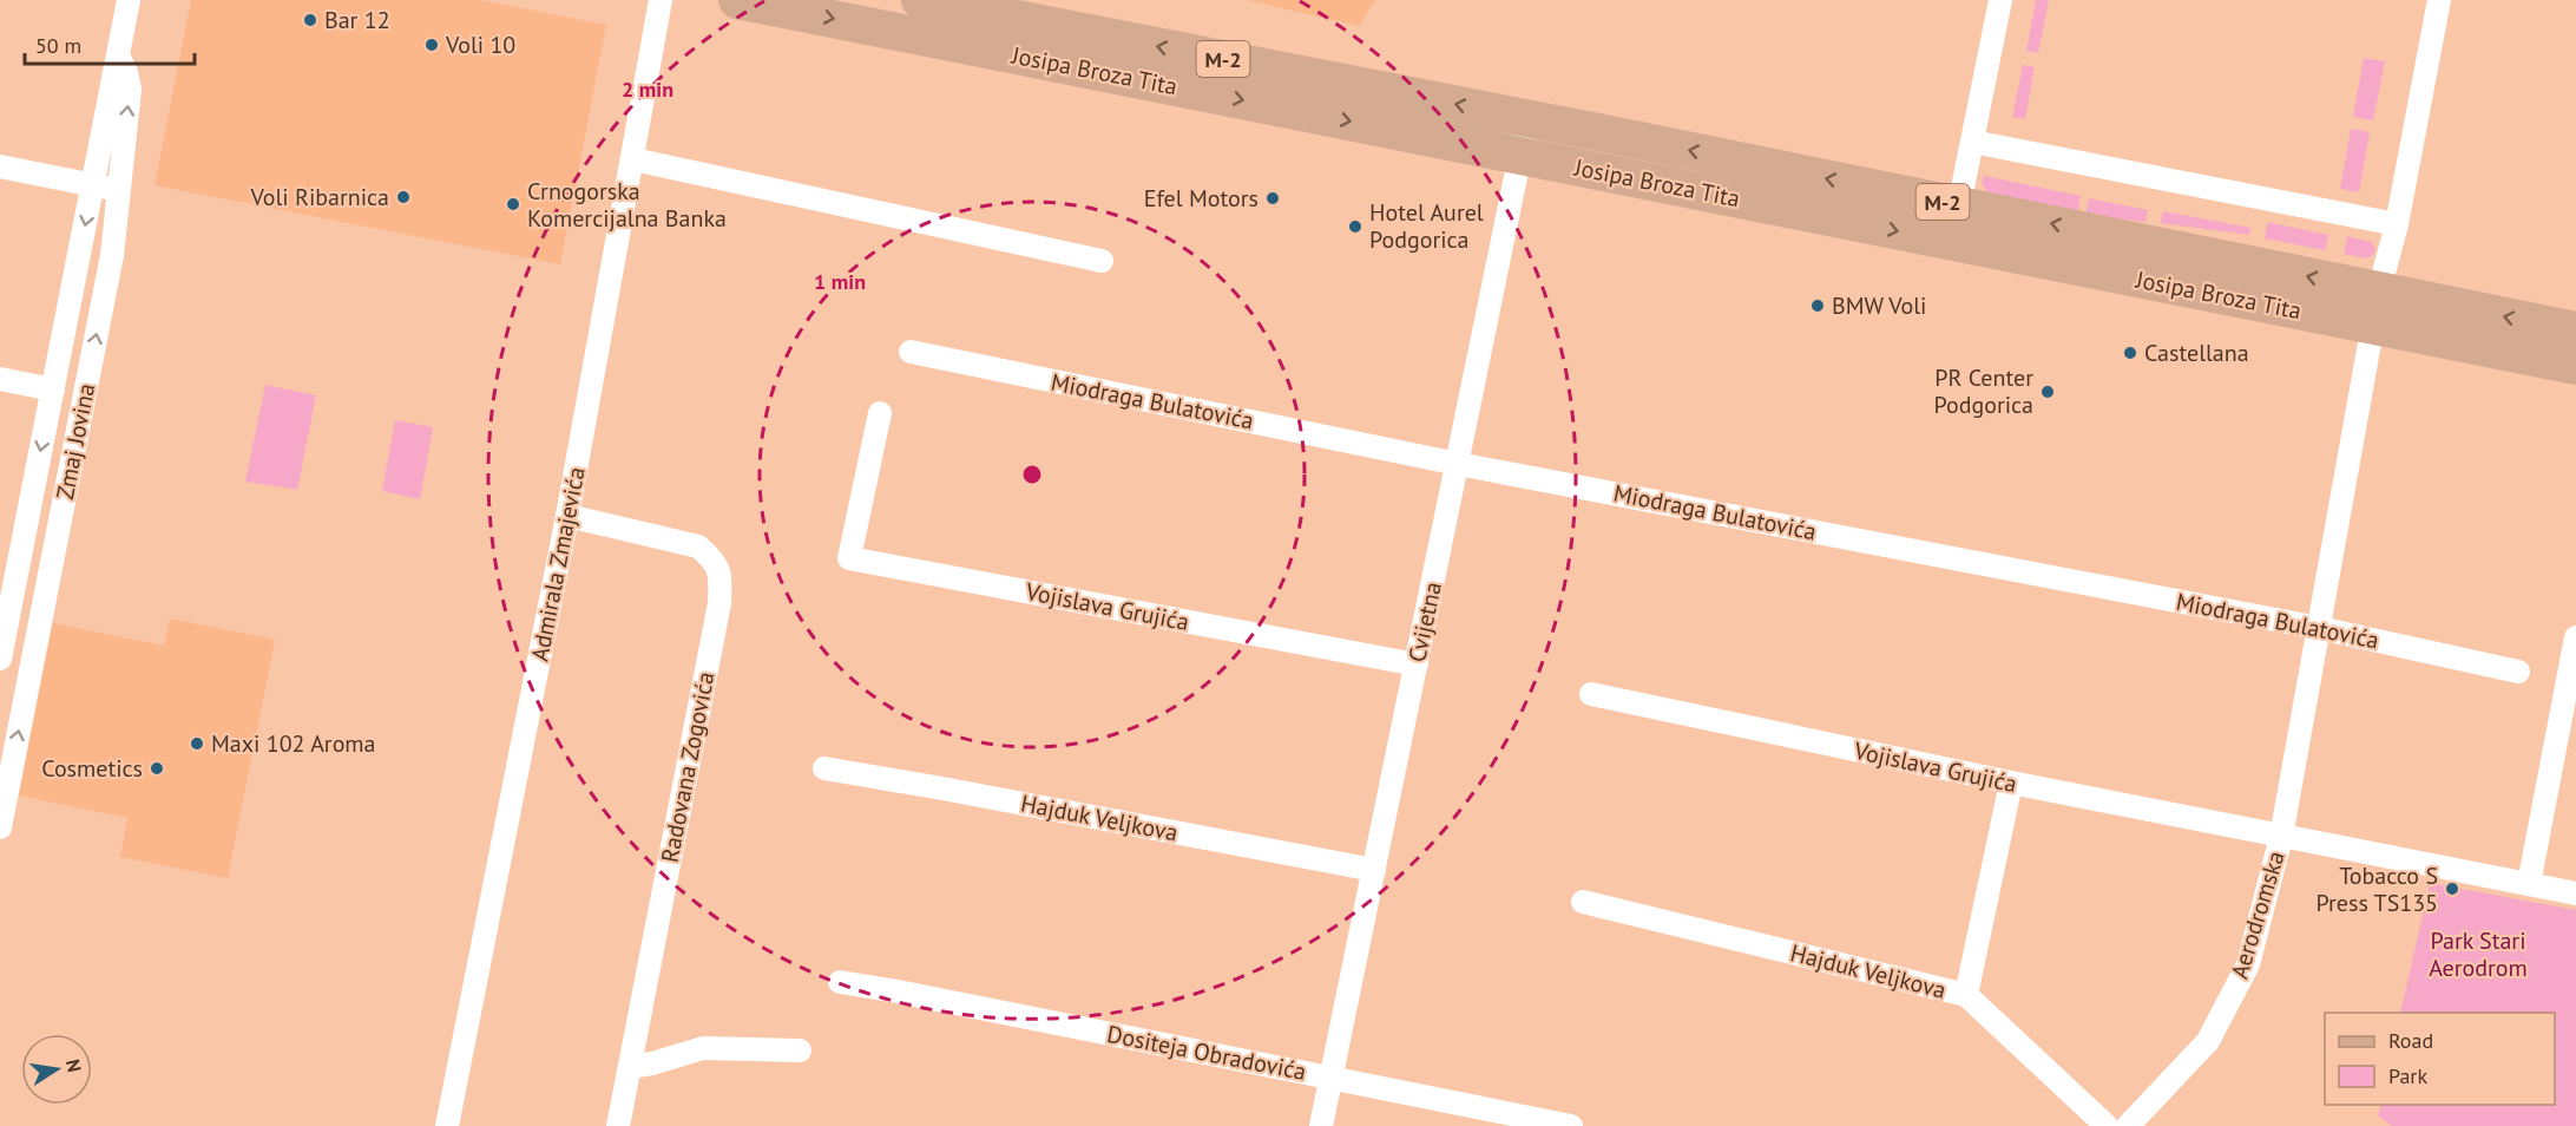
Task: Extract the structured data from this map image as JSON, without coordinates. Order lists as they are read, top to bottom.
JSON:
{
  "streets": {
    "main road": ["M-2", "Josipa Broza Tita"],
    "street": [
      "Miodraga Bulatovića",
      "Zmaj Jovina",
      "Admirala Zmajevića",
      "Vojislava Grujića",
      "Cvijetna",
      "Radovana Zogovića",
      "Hajduk Veljkova",
      "Aerodromska",
      "Dositeja Obradovića"
    ]
  },
  "crossings": [
    ["Josipa Broza Tita", "Cvijetna"],
    ["Miodraga Bulatovića", "Cvijetna"],
    ["Admirala Zmajevića", "Radovana Zogovića"],
    ["Vojislava Grujića", "Cvijetna"],
    ["Vojislava Grujića", "Aerodromska"],
    ["Cvijetna", "Hajduk Veljkova"],
    ["Cvijetna", "Dositeja Obradovića"]
  ],
  "parks": ["Park Stari Aerodrom"],
  "places": [
    "Bar 12",
    "Voli 10",
    "Voli Ribarnica",
    "Efel Motors",
    "Crnogorska Komercijalna Banka",
    "Hotel Aurel Podgorica",
    "BMW Voli",
    "Castellana",
    "PR Center Podgorica",
    "Maxi 102 Aroma",
    "Cosmetics",
    "Tobacco S Press TS135"
  ],
  "legend": ["Road", "Park"],
  "scale_bar": "50 m",
  "north": "right",
  "rings": ["2 min", "1 min"]
}
